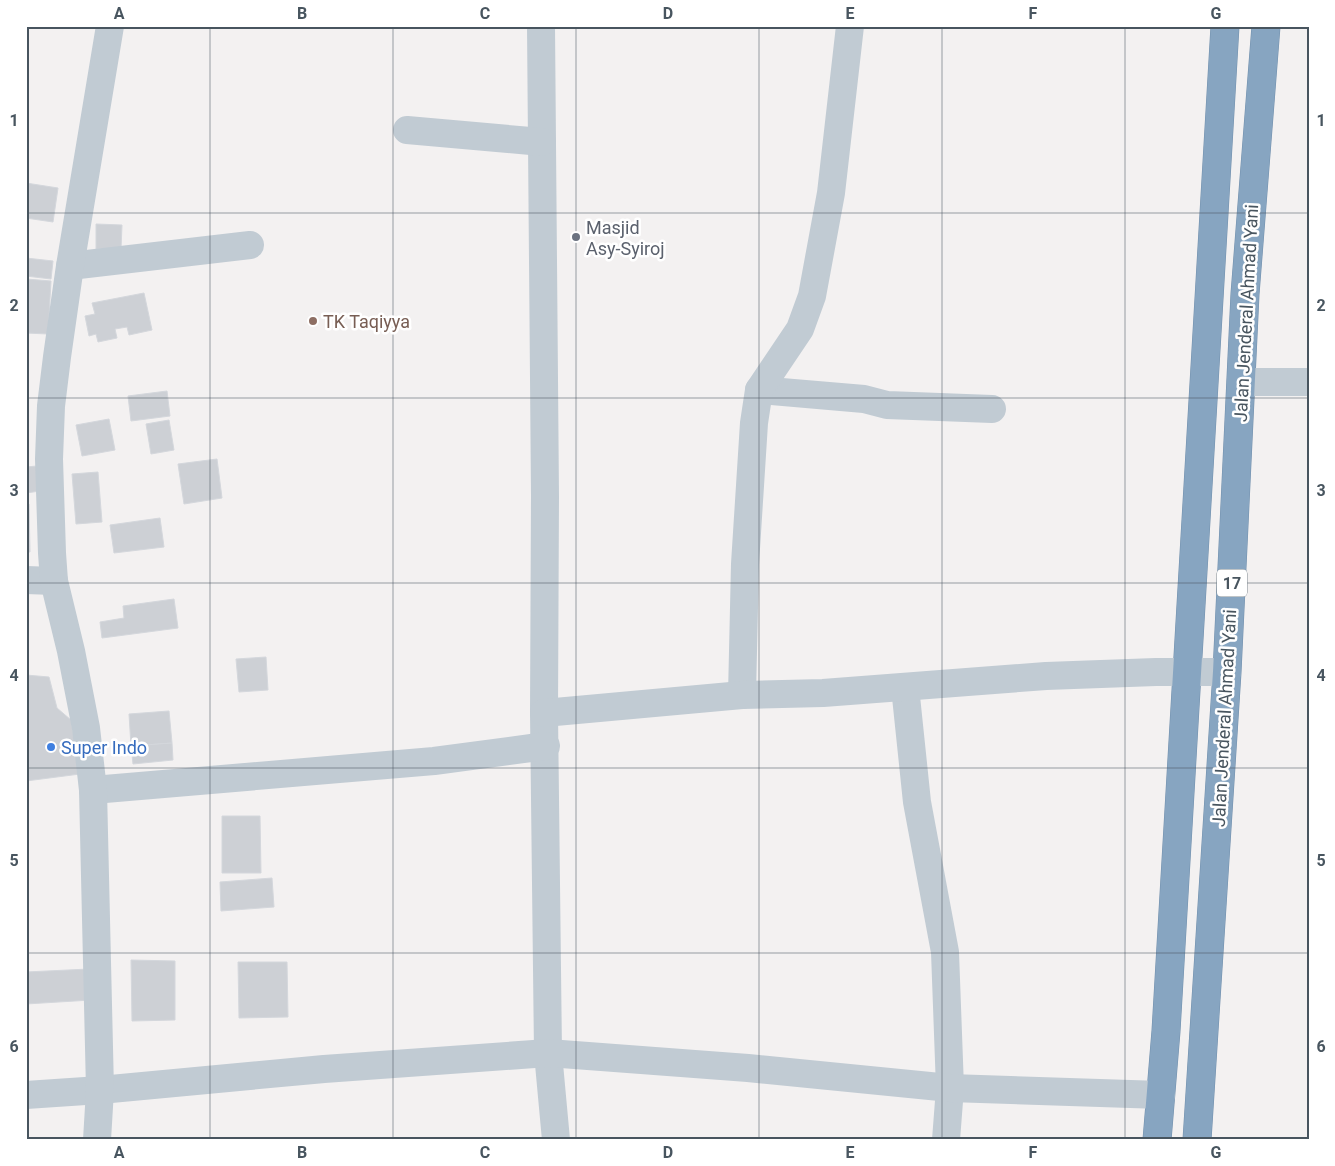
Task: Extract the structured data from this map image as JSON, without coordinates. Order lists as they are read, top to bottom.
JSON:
{
  "streets": {
    "highway": ["Jalan Jenderal Ahmad Yani", "17"]
  },
  "places": ["Masjid Asy-Syiroj", "TK Taqiyya", "Super Indo"],
  "grid": {
    "columns": [
      "A",
      "B",
      "C",
      "D",
      "E",
      "F",
      "G"
    ],
    "rows": [
      "1",
      "2",
      "3",
      "4",
      "5",
      "6"
    ]
  }
}
